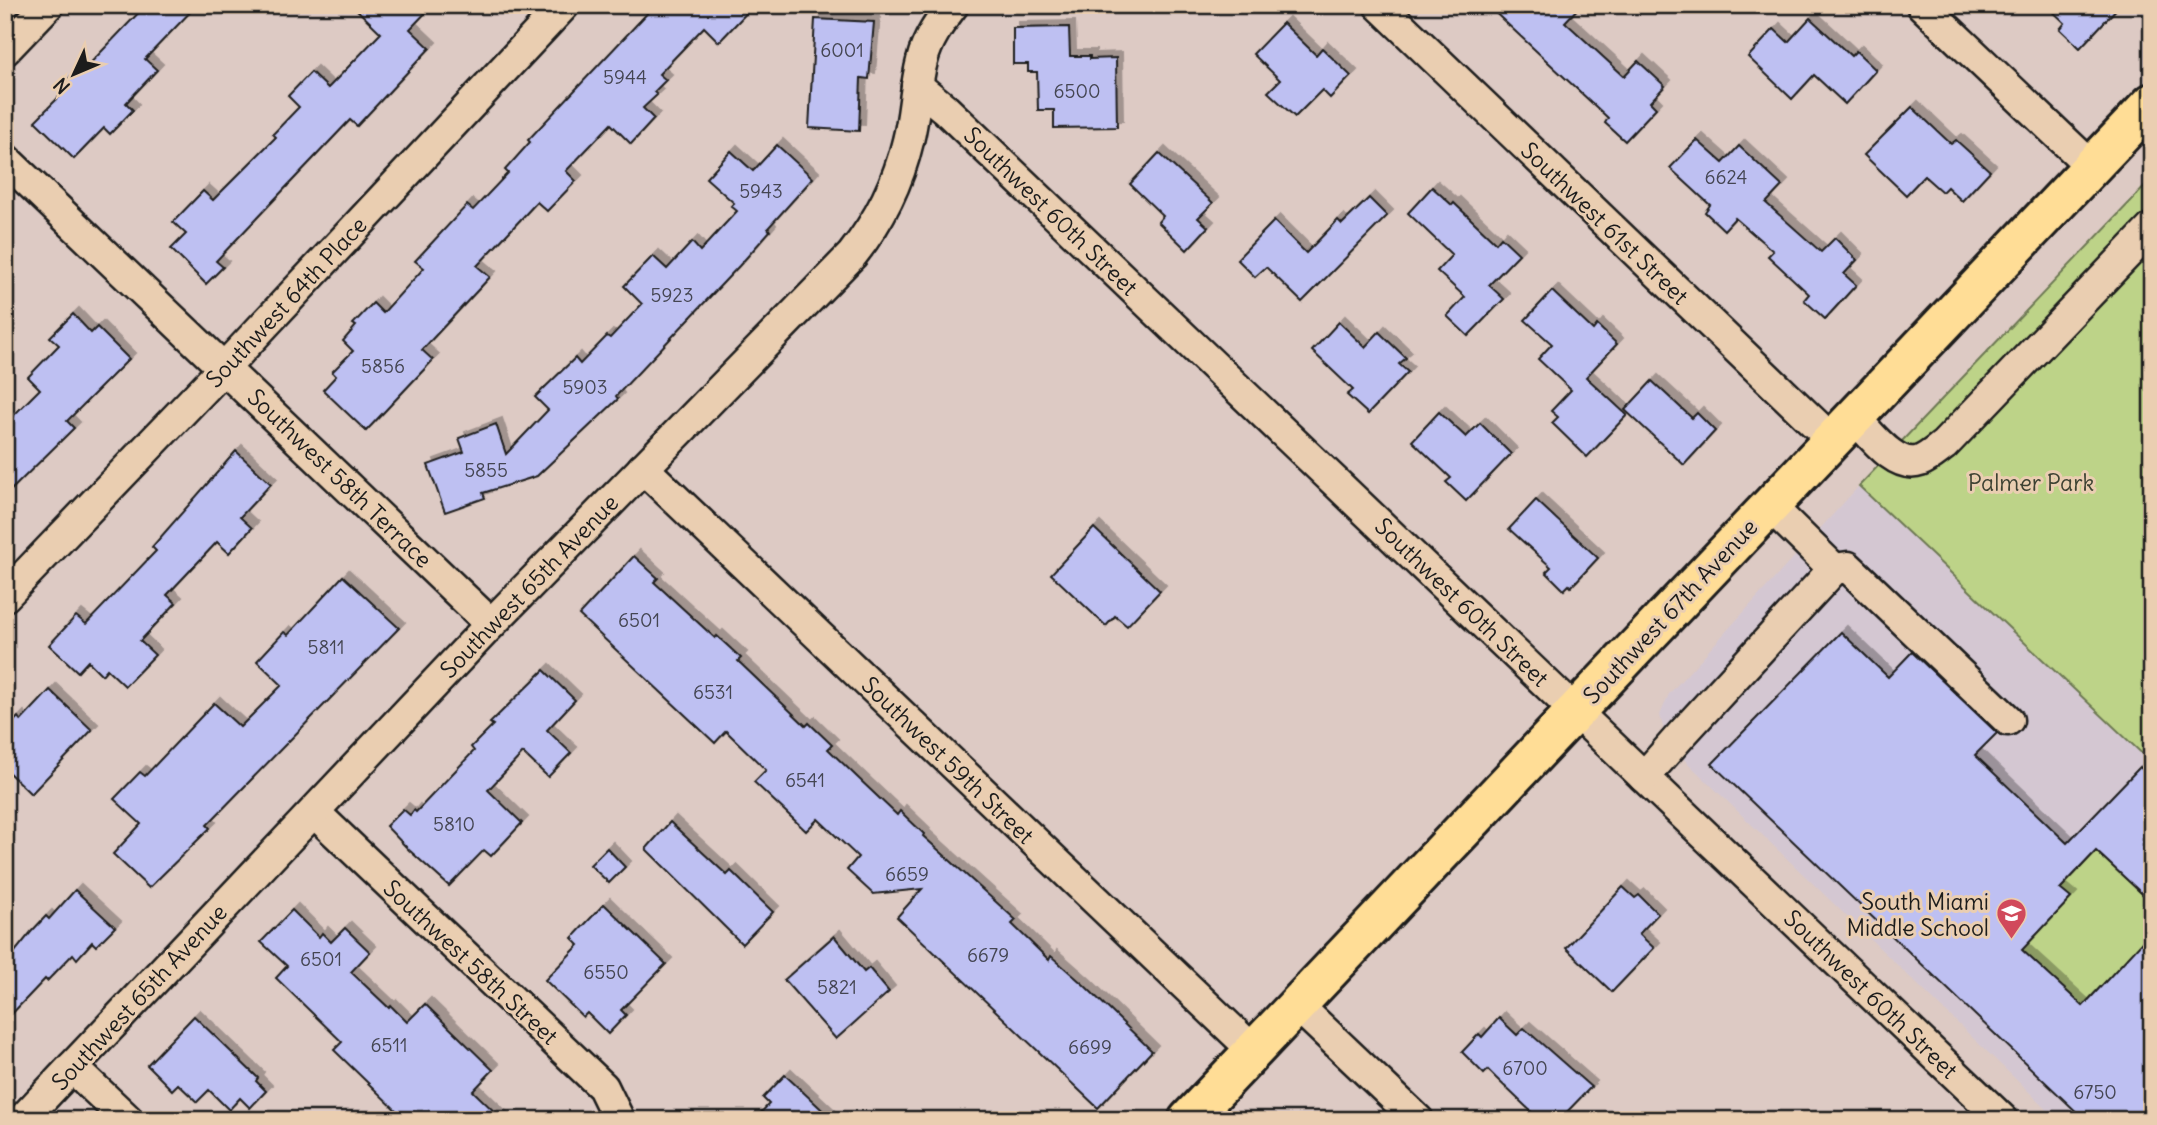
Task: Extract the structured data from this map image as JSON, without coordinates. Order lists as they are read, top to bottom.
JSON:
{
  "streets": {
    "main road": ["Southwest 67th Avenue"],
    "street": [
      "Southwest 60th Street",
      "Southwest 61st Street",
      "Southwest 64th Place",
      "Southwest 58th Terrace",
      "Southwest 65th Avenue",
      "Southwest 59th Street",
      "Southwest 58th Street"
    ]
  },
  "crossings": [
    ["Southwest 60th Street", "Southwest 65th Avenue"],
    ["Southwest 60th Street", "Southwest 67th Avenue"],
    ["Southwest 61st Street", "Southwest 67th Avenue"],
    ["Southwest 64th Place", "Southwest 58th Terrace"],
    ["Southwest 58th Terrace", "Southwest 65th Avenue"],
    ["Southwest 65th Avenue", "Southwest 59th Street"],
    ["Southwest 65th Avenue", "Southwest 58th Street"],
    ["Southwest 67th Avenue", "Southwest 59th Street"]
  ],
  "parks": ["Palmer Park"],
  "places": {
    "school or university": ["South Miami Middle School"]
  },
  "house_numbers": [
    "6001",
    "5944",
    "6500",
    "6624",
    "5943",
    "5923",
    "5856",
    "5903",
    "5855",
    "6501",
    "5811",
    "6531",
    "6541",
    "5810",
    "6659",
    "6679",
    "6501",
    "6550",
    "5821",
    "6511",
    "6699",
    "6700",
    "6750"
  ],
  "north": "bottom left"
}
